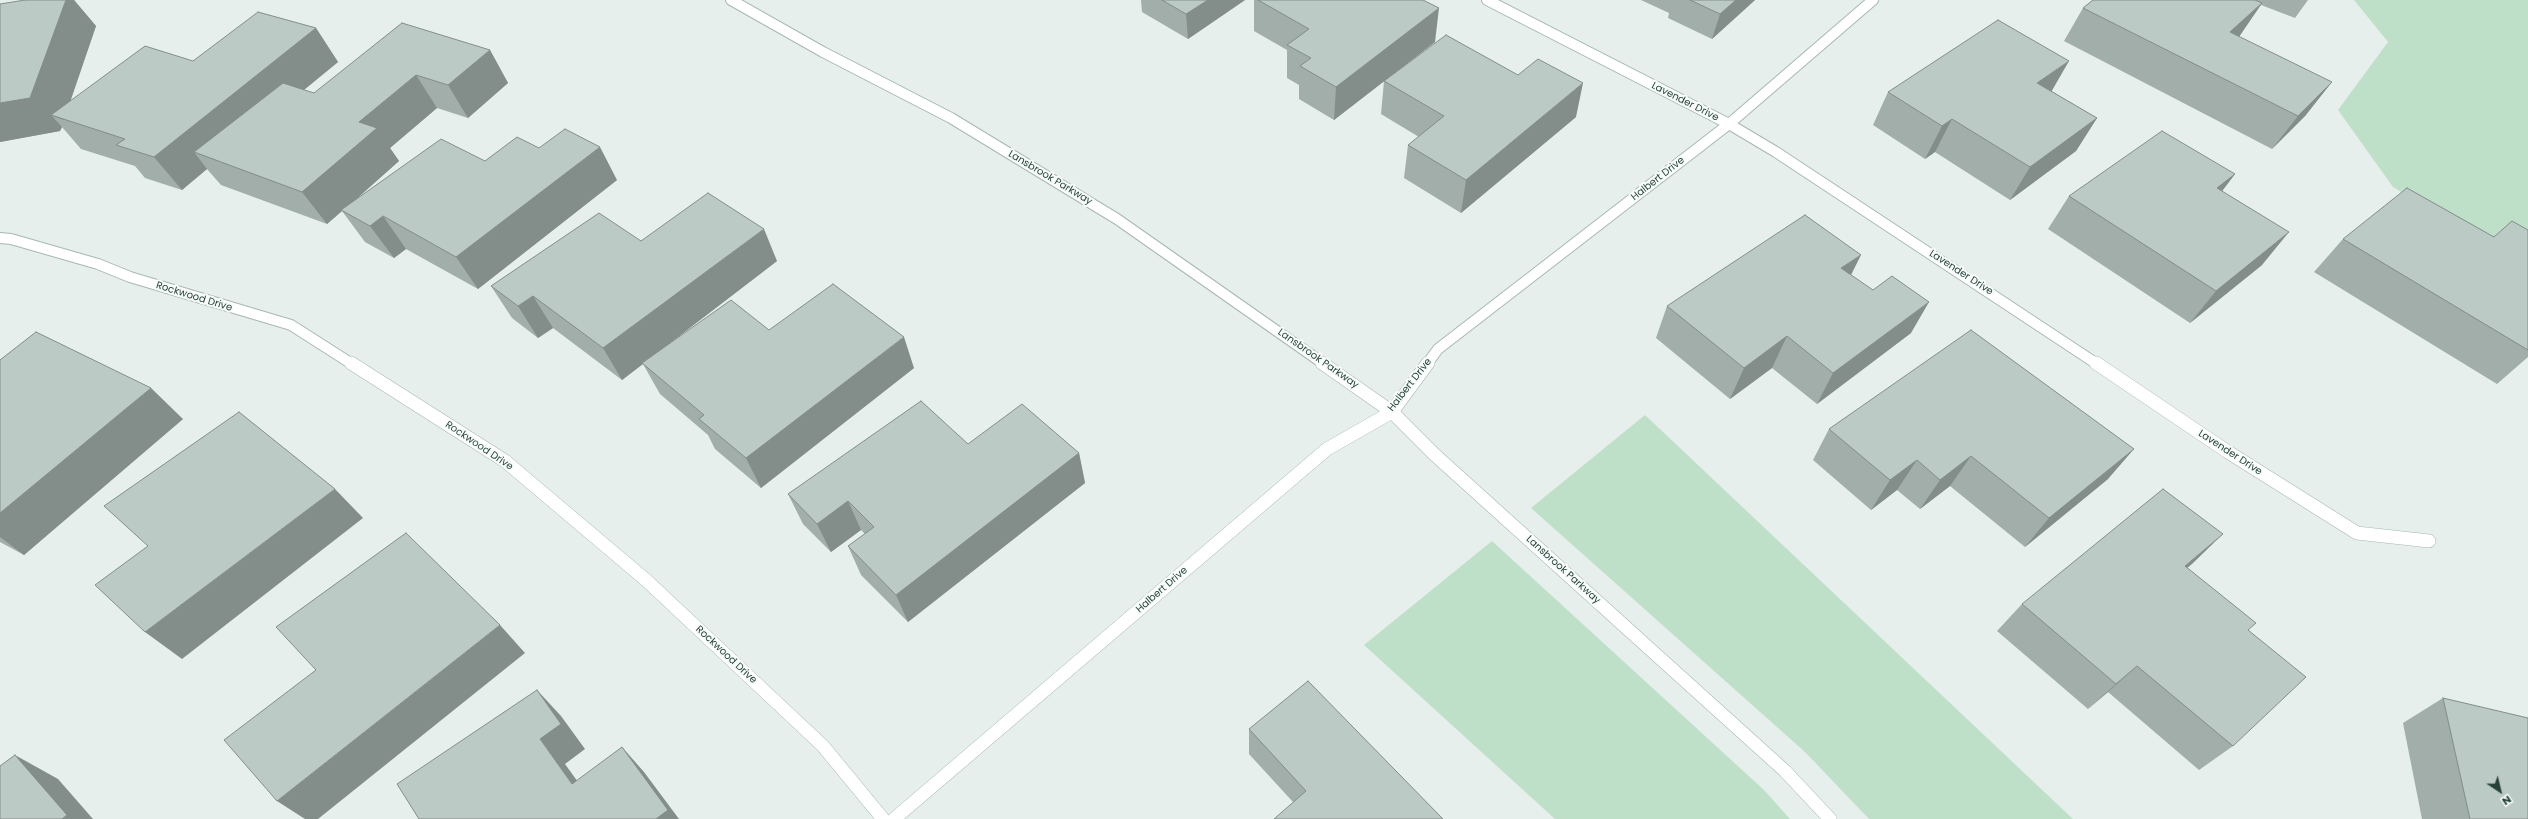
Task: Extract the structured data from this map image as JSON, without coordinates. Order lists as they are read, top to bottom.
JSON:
{
  "streets": {
    "street": [
      "Lavender Drive",
      "Lansbrook Parkway",
      "Halbert Drive",
      "Rockwood Drive"
    ]
  },
  "crossings": [
    ["Lavender Drive", "Halbert Drive"],
    ["Lansbrook Parkway", "Halbert Drive"]
  ],
  "north": "bottom right"
}
